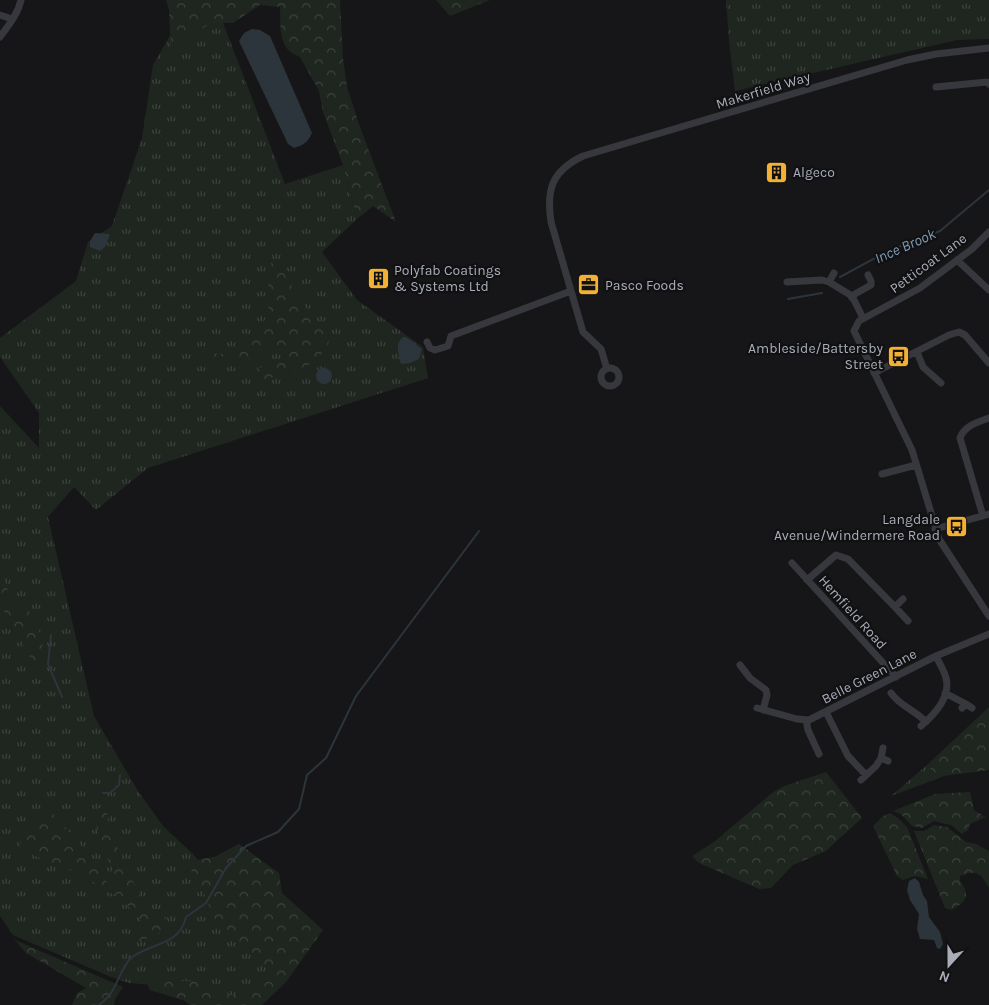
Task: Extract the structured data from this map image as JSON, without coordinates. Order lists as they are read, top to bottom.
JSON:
{
  "streets": {
    "street": [
      "Makerfield Way",
      "Petticoat Lane",
      "Hemfield Road",
      "Belle Green Lane"
    ]
  },
  "crossings": [
    ["Hemfield Road", "Belle Green Lane"]
  ],
  "water": ["Ince Brook"],
  "places": {
    "building": ["Algeco", "Polyfab Coatings & Systems Ltd"],
    "office": ["Pasco Foods"],
    "bus stop": ["Ambleside/Battersby Street", "Langdale Avenue/Windermere Road"]
  },
  "north": "bottom"
}
